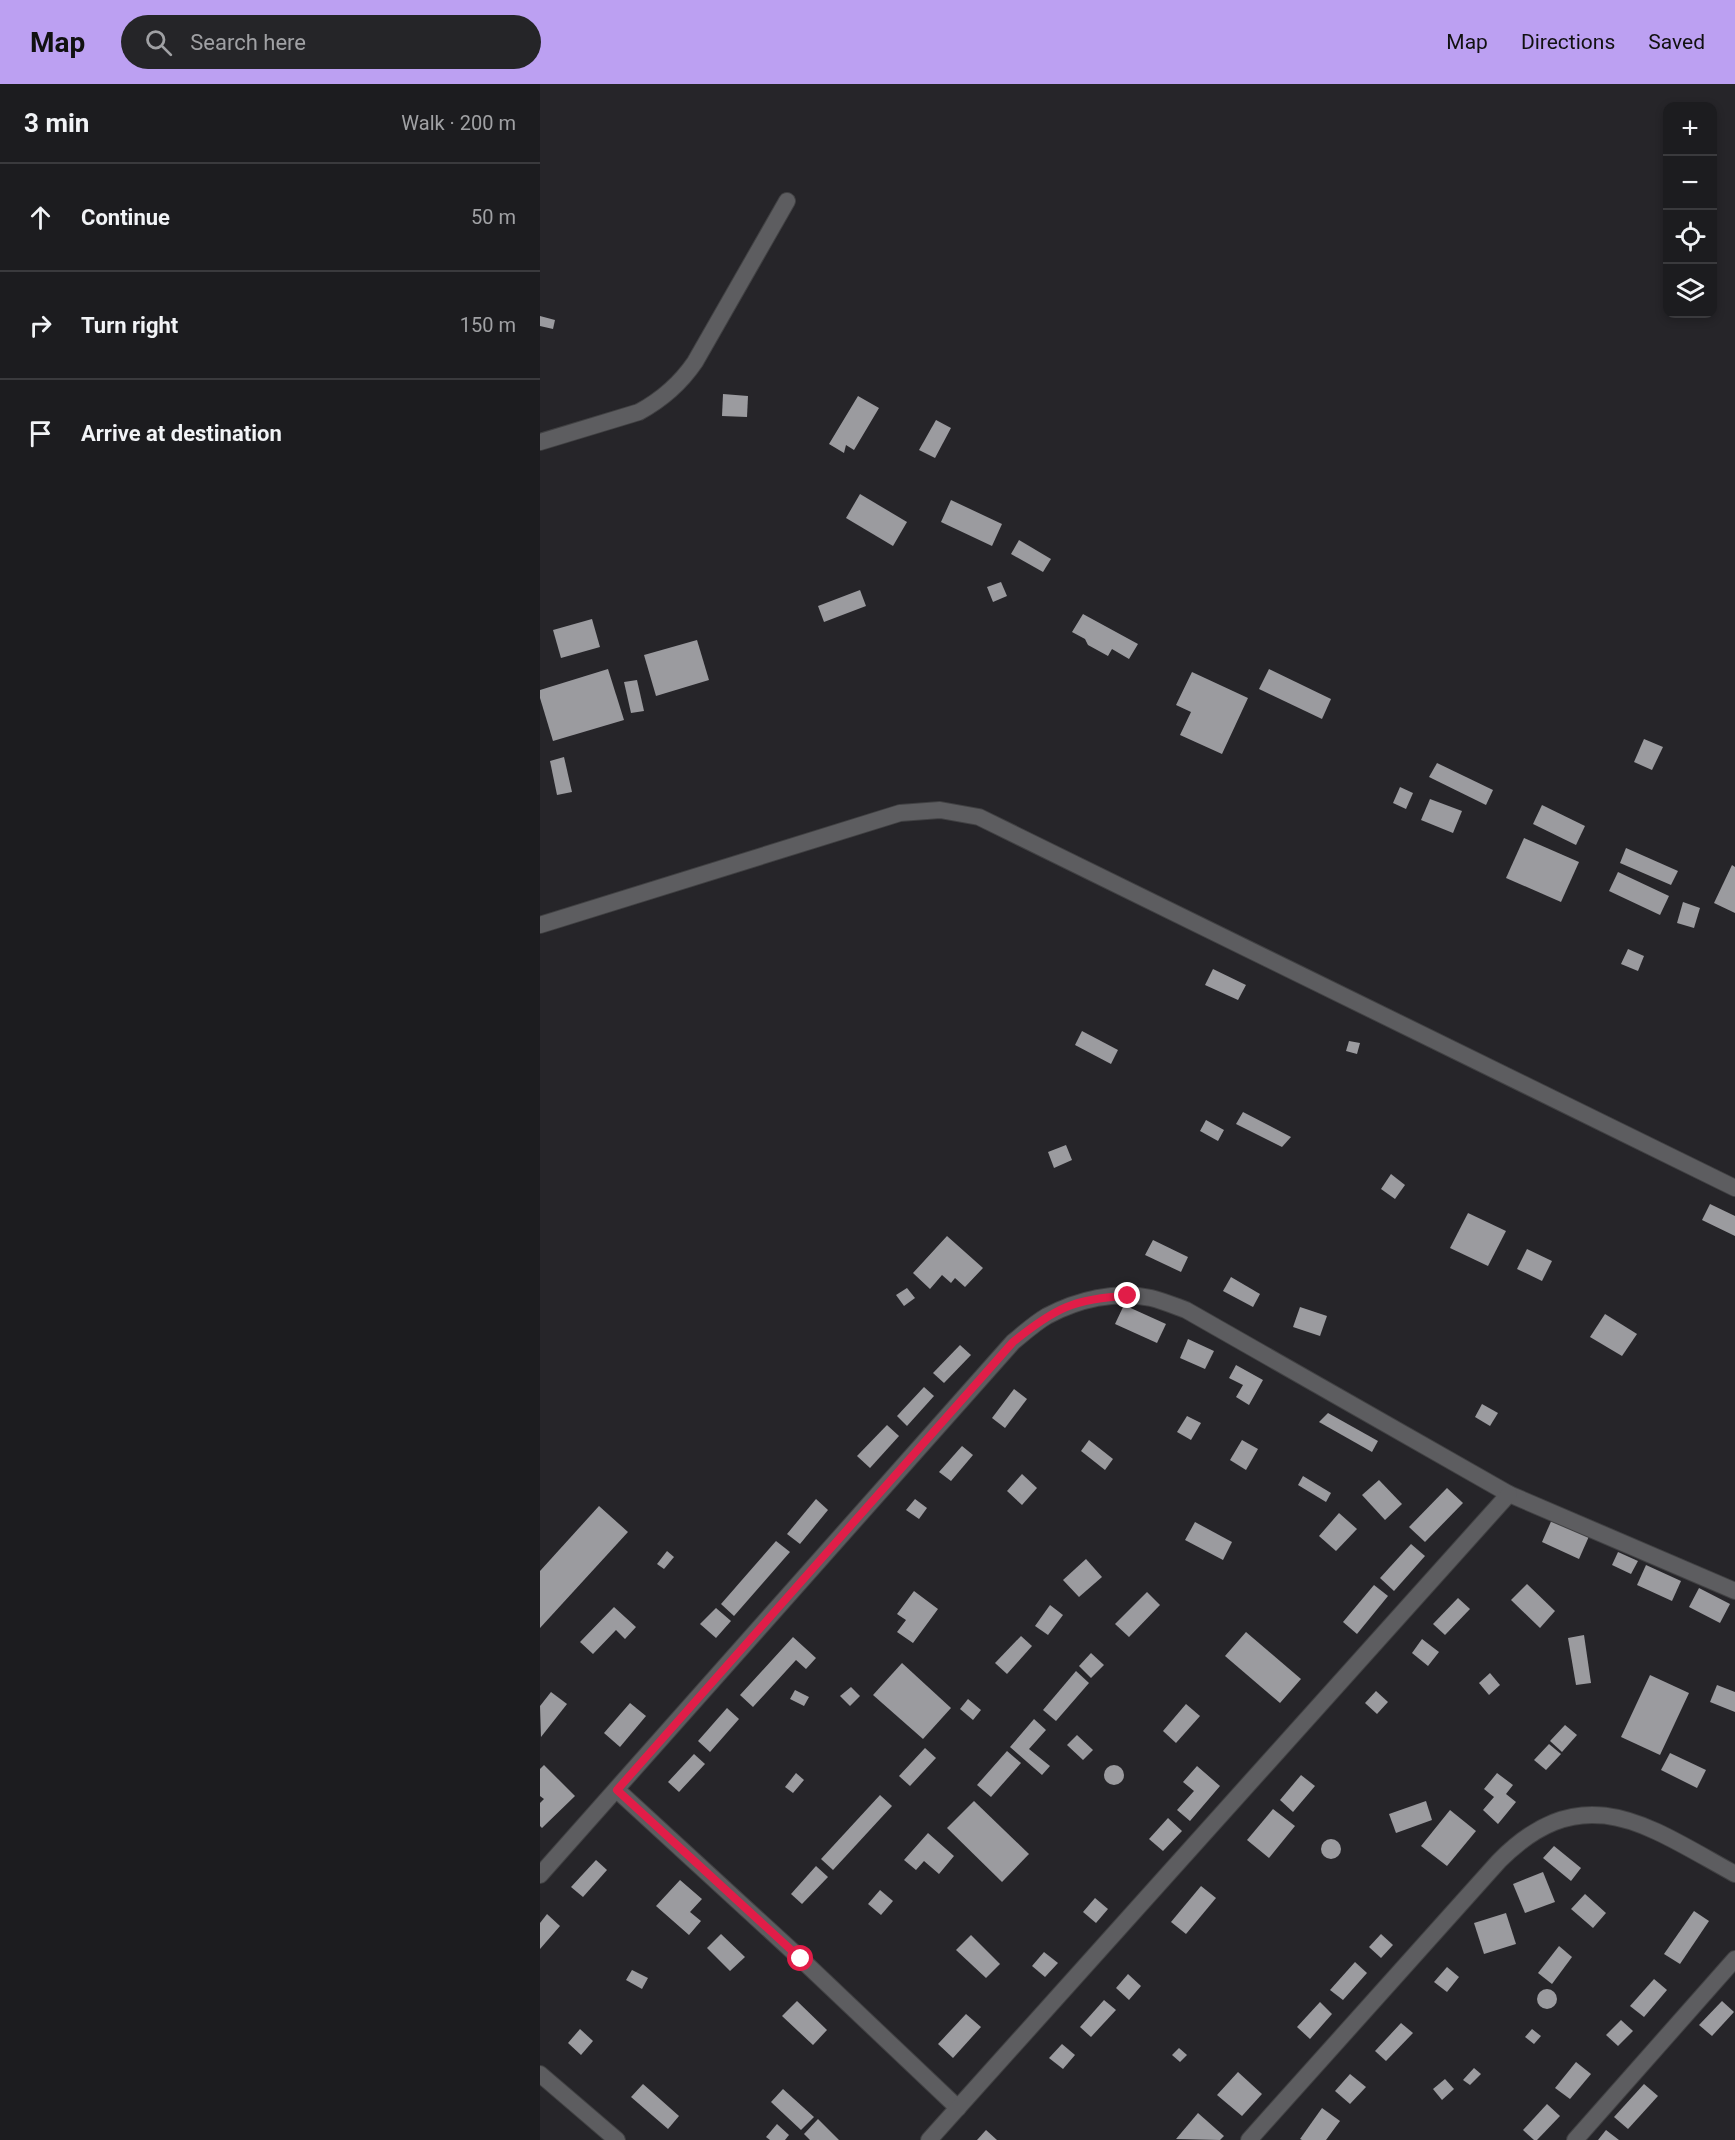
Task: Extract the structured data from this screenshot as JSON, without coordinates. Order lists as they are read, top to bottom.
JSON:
{
  "page": {
    "header": "Map",
    "search": "Search here",
    "nav": ["Map", "Directions", "Saved"],
    "heading": ["3 min", "Walk · 200 m"],
    "map_buttons": ["+", "−"],
    "list": [
      ["Continue", "50 m"],
      ["Turn right", "150 m"],
      "Arrive at destination"
    ]
  }
}
